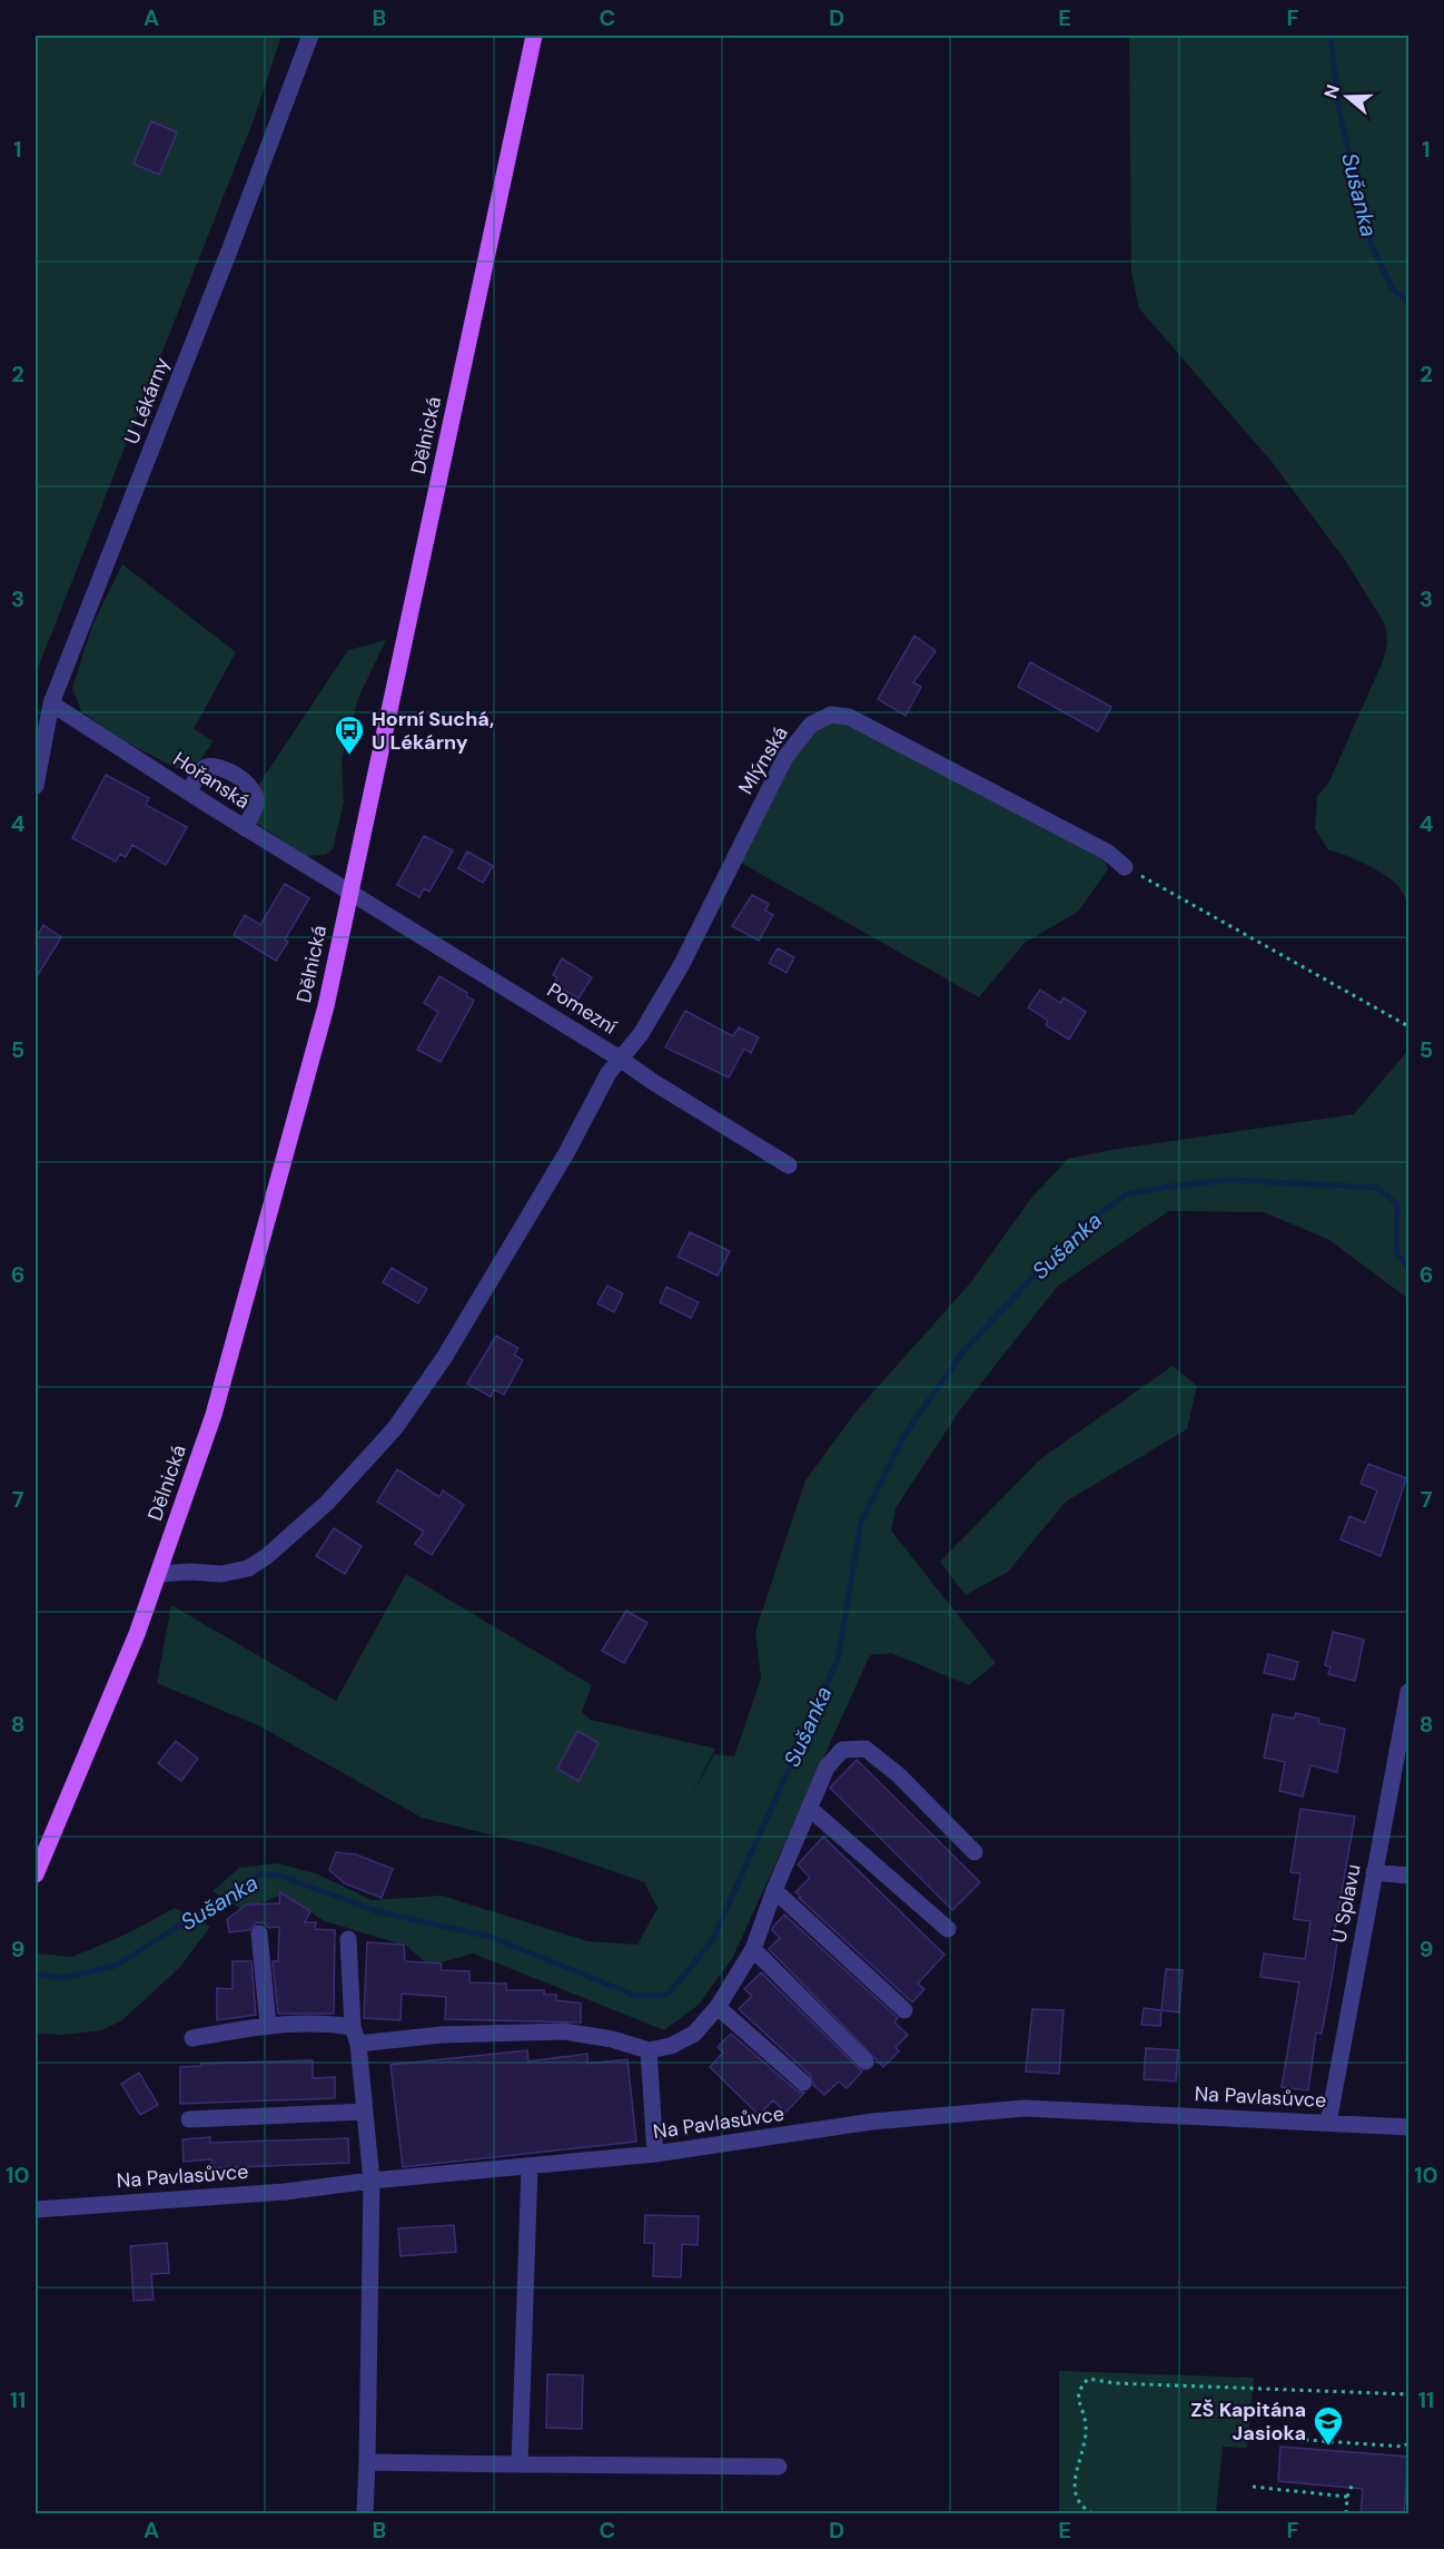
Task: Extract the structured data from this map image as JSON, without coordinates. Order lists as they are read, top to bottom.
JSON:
{
  "streets": {
    "main road": ["Dělnická"],
    "street": [
      "U Lékárny",
      "Mlýnská",
      "Hořanská",
      "Pomezní",
      "U Splavu",
      "Na Pavlasůvce"
    ]
  },
  "crossings": [
    ["U Lékárny", "Hořanská"],
    ["Dělnická", "Mlýnská"],
    ["Dělnická", "Hořanská"],
    ["Dělnická", "Pomezní"],
    ["Mlýnská", "Pomezní"],
    ["Hořanská", "Pomezní"],
    ["U Splavu", "Na Pavlasůvce"]
  ],
  "water": ["Sušanka"],
  "places": {
    "bus stop": ["Horní Suchá, U Lékárny"],
    "school or university": ["ZŠ Kapitána Jasioka"]
  },
  "north": "left",
  "grid": {
    "columns": [
      "A",
      "B",
      "C",
      "D",
      "E",
      "F"
    ],
    "rows": [
      "1",
      "2",
      "3",
      "4",
      "5",
      "6",
      "7",
      "8",
      "9",
      "10",
      "11"
    ]
  }
}
